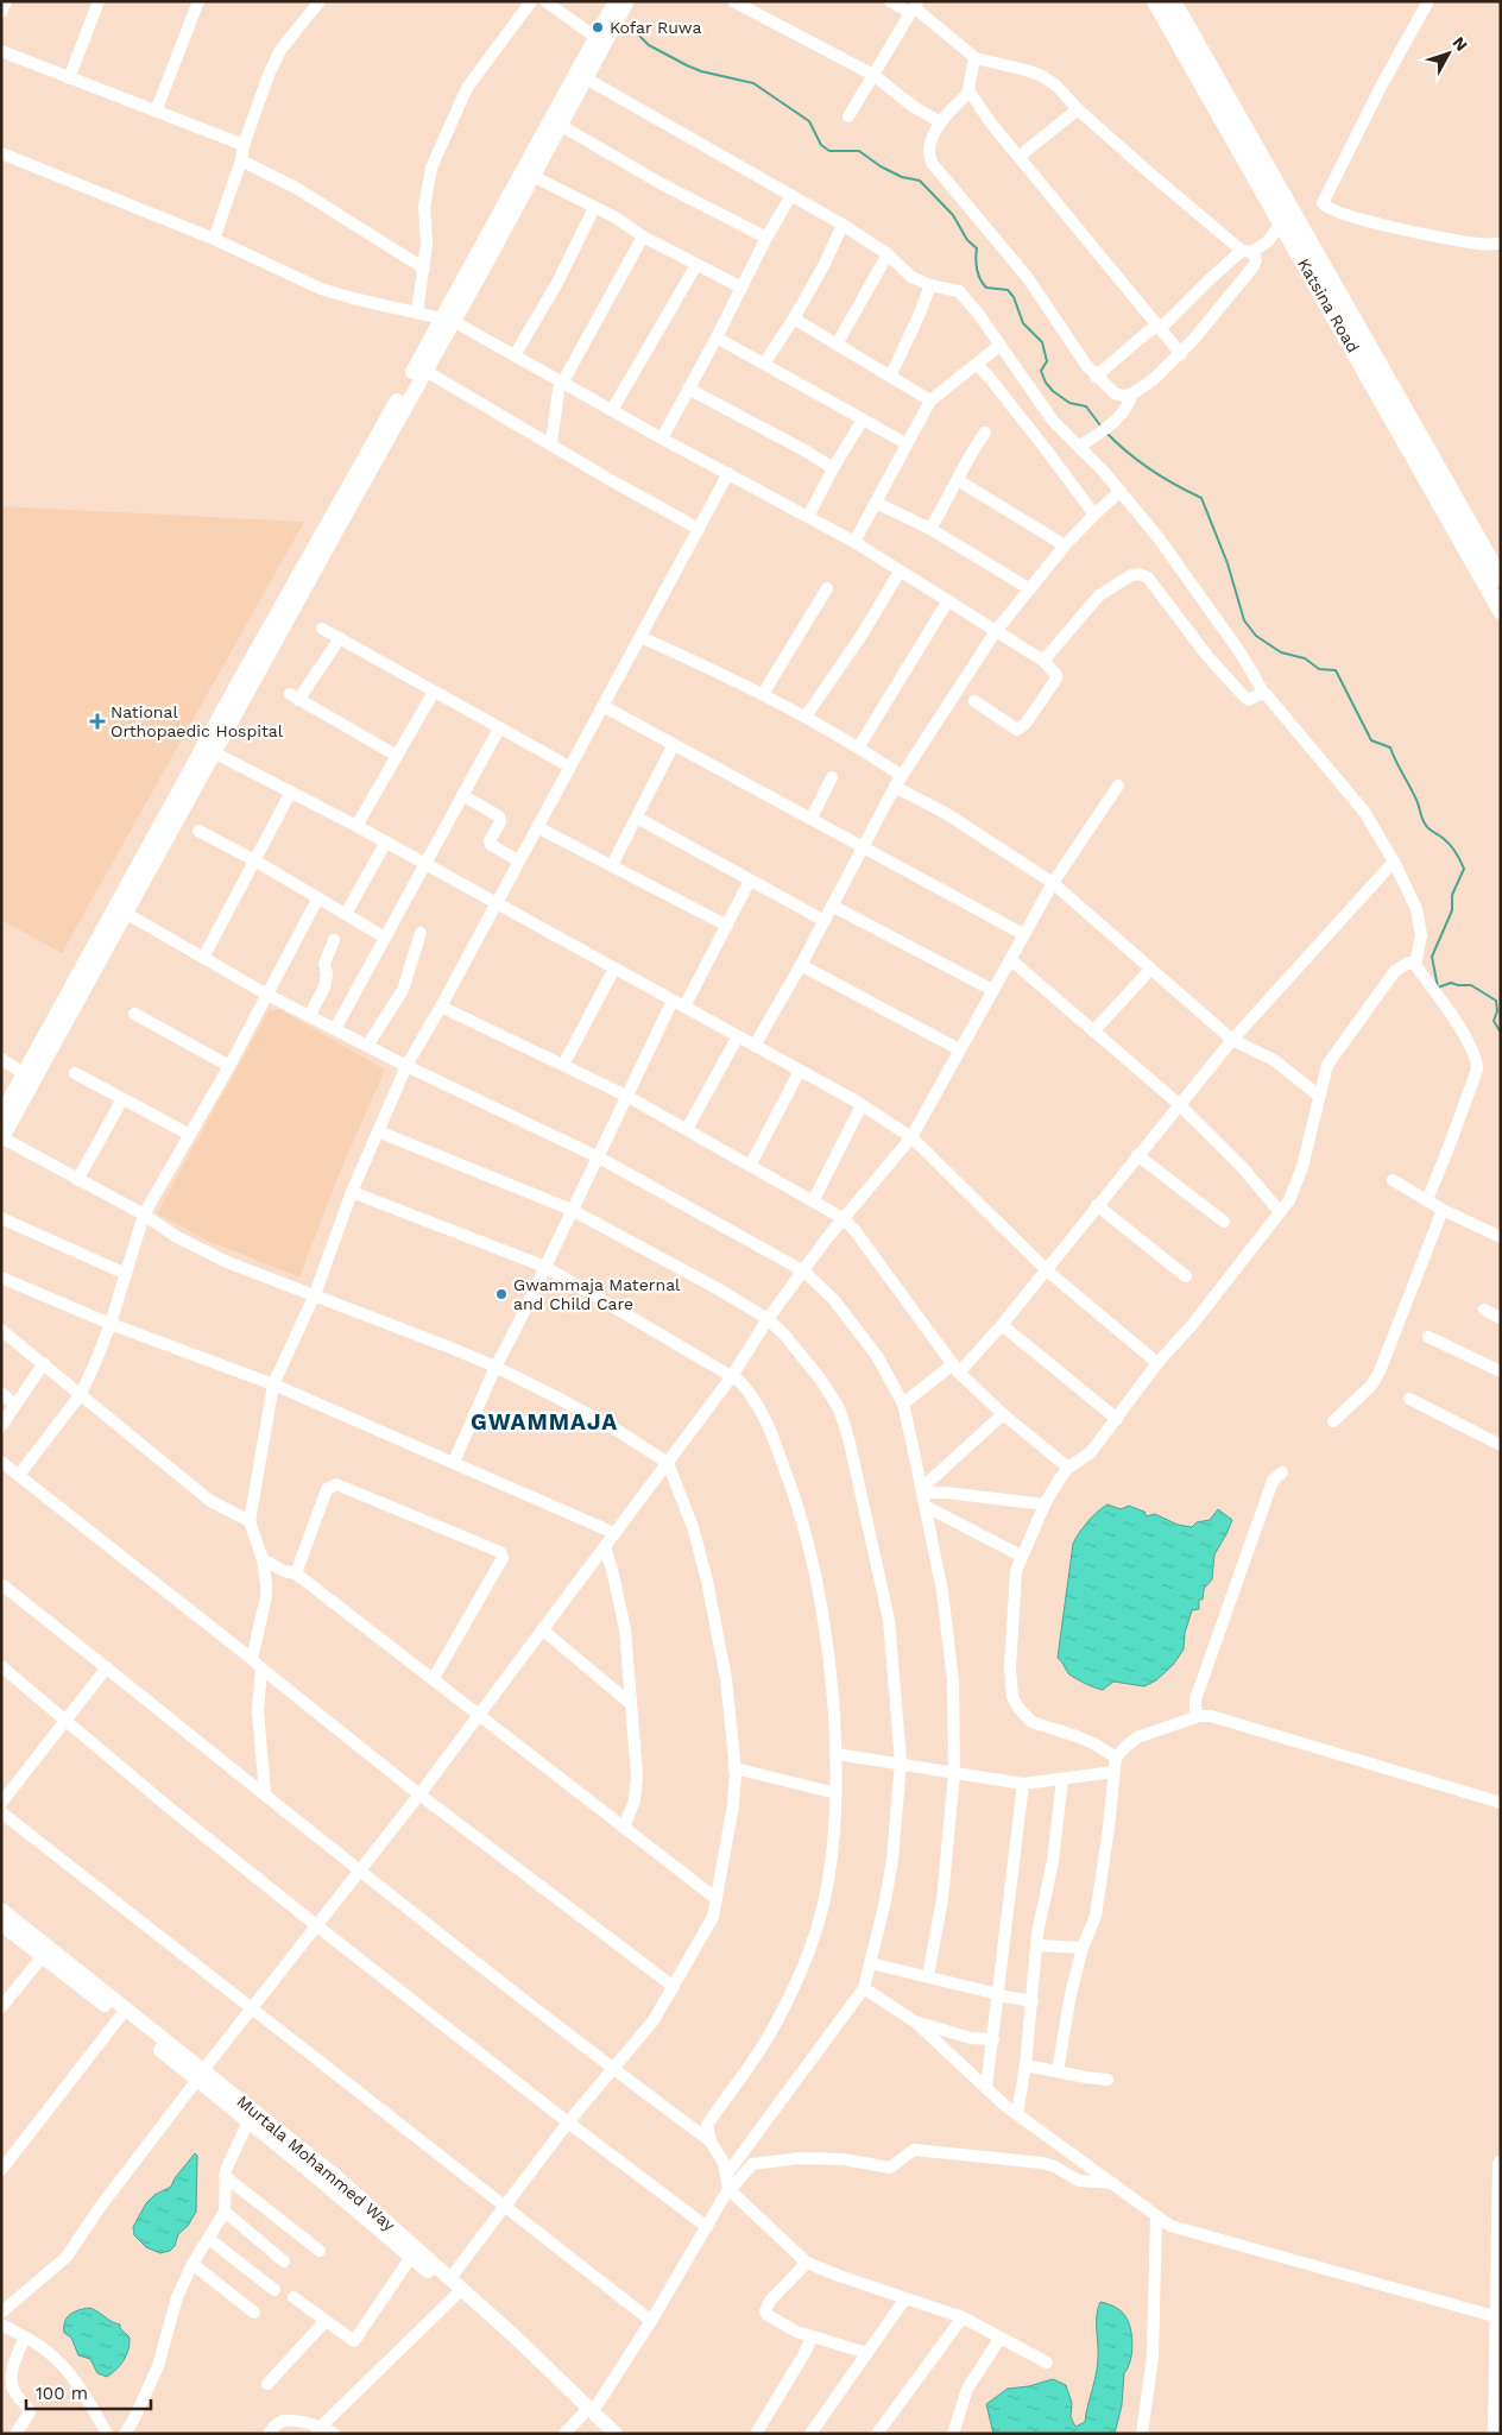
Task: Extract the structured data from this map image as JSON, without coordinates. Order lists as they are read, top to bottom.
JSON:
{
  "streets": {
    "highway": ["Katsina Road"],
    "main road": ["Murtala Mohammed Way"]
  },
  "districts": ["GWAMMAJA"],
  "places": {
    "other": ["Kofar Ruwa", "Gwammaja Maternal and Child Care"],
    "health": ["National Orthopaedic Hospital"]
  },
  "scale_bar": "100 m",
  "north": "top right"
}
